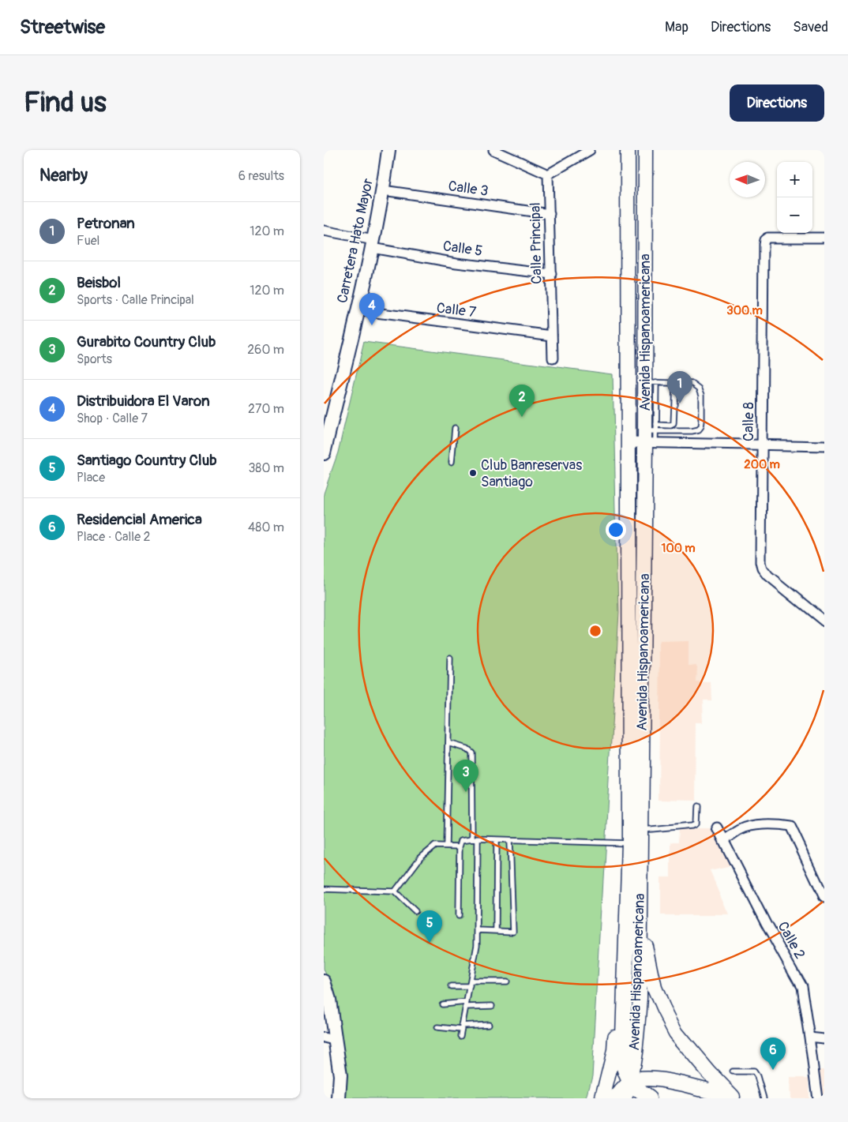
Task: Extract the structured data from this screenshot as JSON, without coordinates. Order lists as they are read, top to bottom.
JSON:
{
  "streets": {
    "main road": ["Avenida Hispanoamericana"],
    "street": [
      "Calle 3",
      "Carretera Hato Mayor",
      "Calle Principal",
      "Calle 5",
      "Calle 7",
      "Calle 8",
      "Calle 2"
    ]
  },
  "crossings": [
    ["Calle 3", "Carretera Hato Mayor"],
    ["Calle 3", "Calle Principal"],
    ["Carretera Hato Mayor", "Calle 5"],
    ["Carretera Hato Mayor", "Calle 7"],
    ["Calle Principal", "Calle 5"],
    ["Calle Principal", "Calle 7"]
  ],
  "places": ["Club Banreservas Santiago"],
  "north": "left",
  "page": {
    "header": "Streetwise",
    "nav": ["Map", "Directions", "Saved"],
    "buttons": "Directions",
    "title": "Find us",
    "heading": ["Nearby", "6 results"],
    "map_buttons": ["+", "−"],
    "list": [
      {
        "mark": "1",
        "name": "Petronan",
        "note": "Fuel",
        "value": "120 m"
      },
      {
        "mark": "2",
        "name": "Beisbol",
        "note": "Sports · Calle Principal",
        "value": "120 m"
      },
      {
        "mark": "3",
        "name": "Gurabito Country Club",
        "note": "Sports",
        "value": "260 m"
      },
      {
        "mark": "4",
        "name": "Distribuidora El Varon",
        "note": "Shop · Calle 7",
        "value": "270 m"
      },
      {
        "mark": "5",
        "name": "Santiago Country Club",
        "note": "Place",
        "value": "380 m"
      },
      {
        "mark": "6",
        "name": "Residencial America",
        "note": "Place · Calle 2",
        "value": "480 m"
      }
    ],
    "pins": [
      "4",
      "1",
      "2",
      "3",
      "5",
      "6"
    ]
  },
  "rings": ["300 m", "200 m", "100 m"]
}
